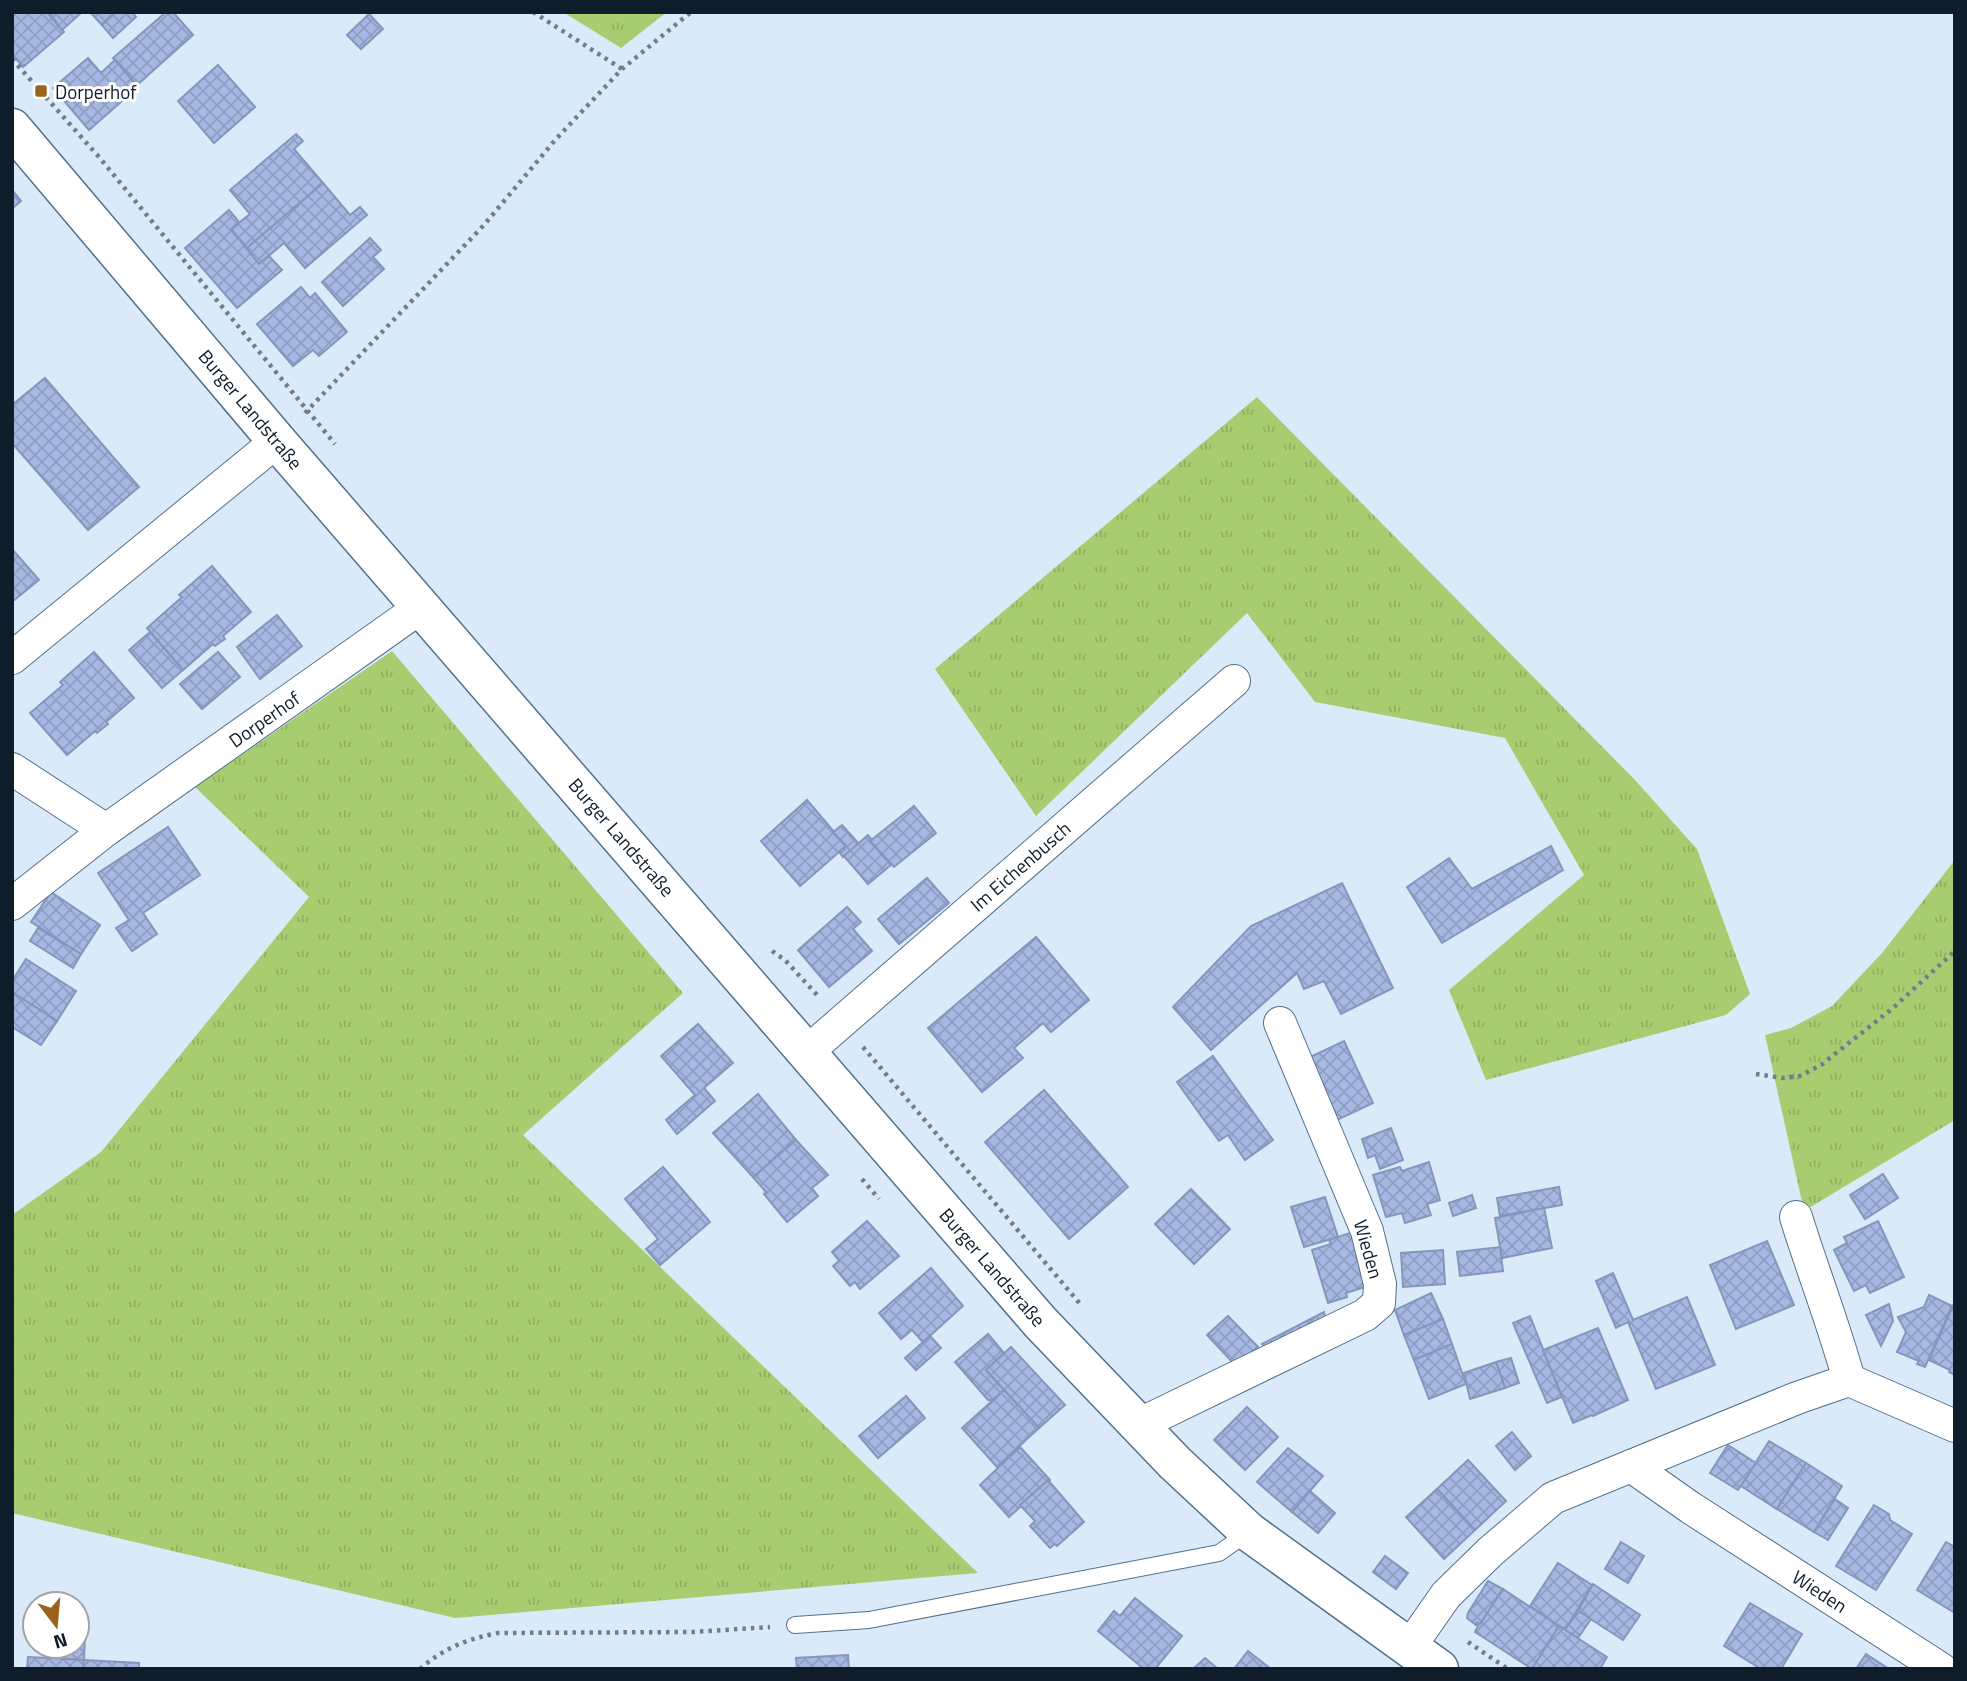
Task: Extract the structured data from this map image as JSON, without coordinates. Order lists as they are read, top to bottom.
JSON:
{
  "streets": {
    "main road": ["Burger Landstraße"],
    "street": ["Dorperhof", "Im Eichenbusch", "Wieden"]
  },
  "crossings": [
    ["Burger Landstraße", "Dorperhof"],
    ["Burger Landstraße", "Im Eichenbusch"],
    ["Burger Landstraße", "Wieden"]
  ],
  "places": {
    "transit": ["Dorperhof"]
  },
  "north": "bottom"
}
